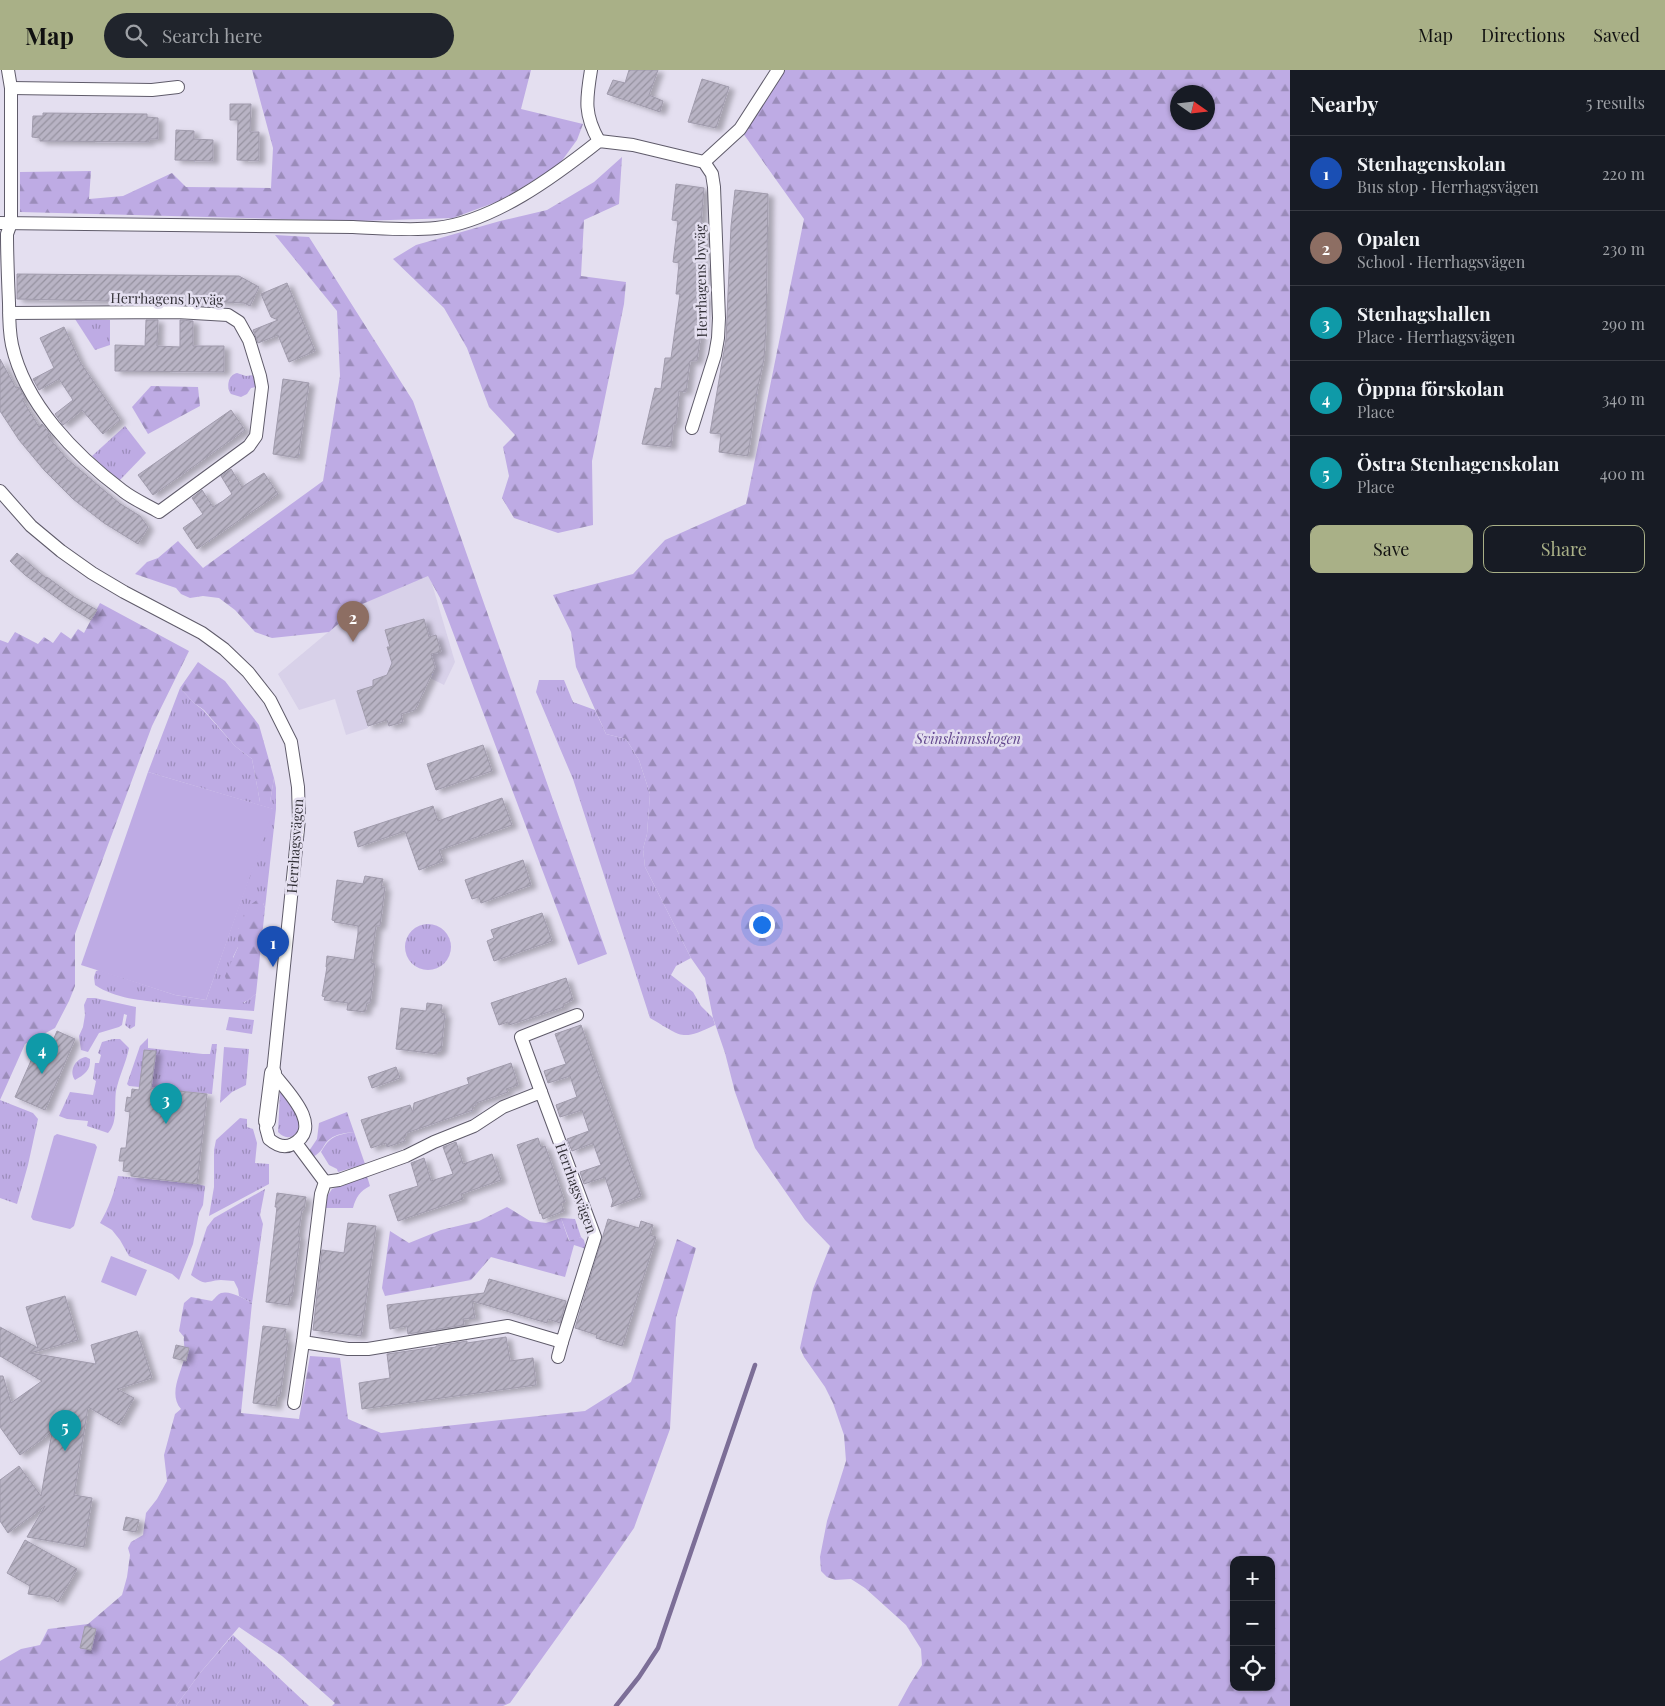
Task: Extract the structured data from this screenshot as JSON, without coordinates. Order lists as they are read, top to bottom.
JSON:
{
  "streets": {
    "street": ["Herrhagens byväg", "Herrhagsvägen"]
  },
  "parks": ["Svinskinnsskogen"],
  "north": "right",
  "page": {
    "header": "Map",
    "search": "Search here",
    "nav": ["Map", "Directions", "Saved"],
    "heading": ["Nearby", "5 results"],
    "list": [
      {
        "mark": "1",
        "name": "Stenhagenskolan",
        "note": "Bus stop · Herrhagsvägen",
        "value": "220 m"
      },
      {
        "mark": "2",
        "name": "Opalen",
        "note": "School · Herrhagsvägen",
        "value": "230 m"
      },
      {
        "mark": "3",
        "name": "Stenhagshallen",
        "note": "Place · Herrhagsvägen",
        "value": "290 m"
      },
      {
        "mark": "4",
        "name": "Öppna förskolan",
        "note": "Place",
        "value": "340 m"
      },
      {
        "mark": "5",
        "name": "Östra Stenhagenskolan",
        "note": "Place",
        "value": "400 m"
      }
    ],
    "buttons": ["Save", "Share"],
    "pins": [
      "2",
      "1",
      "4",
      "3",
      "5"
    ],
    "map_buttons": ["+", "−"]
  }
}
